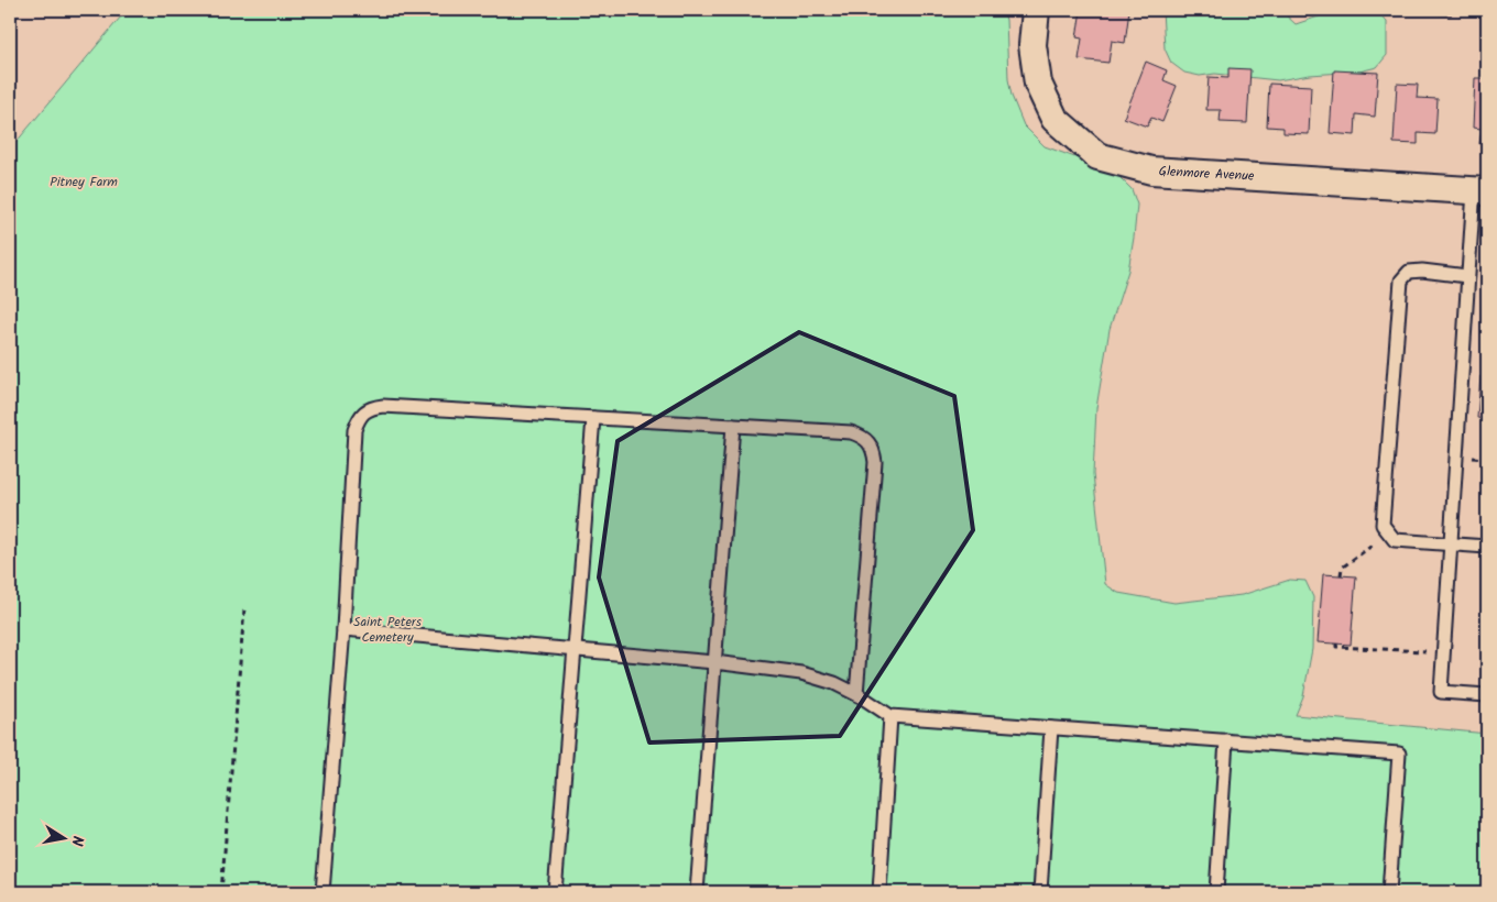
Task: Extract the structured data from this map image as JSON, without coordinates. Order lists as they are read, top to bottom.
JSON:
{
  "streets": {
    "street": ["Glenmore Avenue"]
  },
  "parks": ["Pitney Farm", "Saint Peters Cemetery"],
  "north": "right"
}
